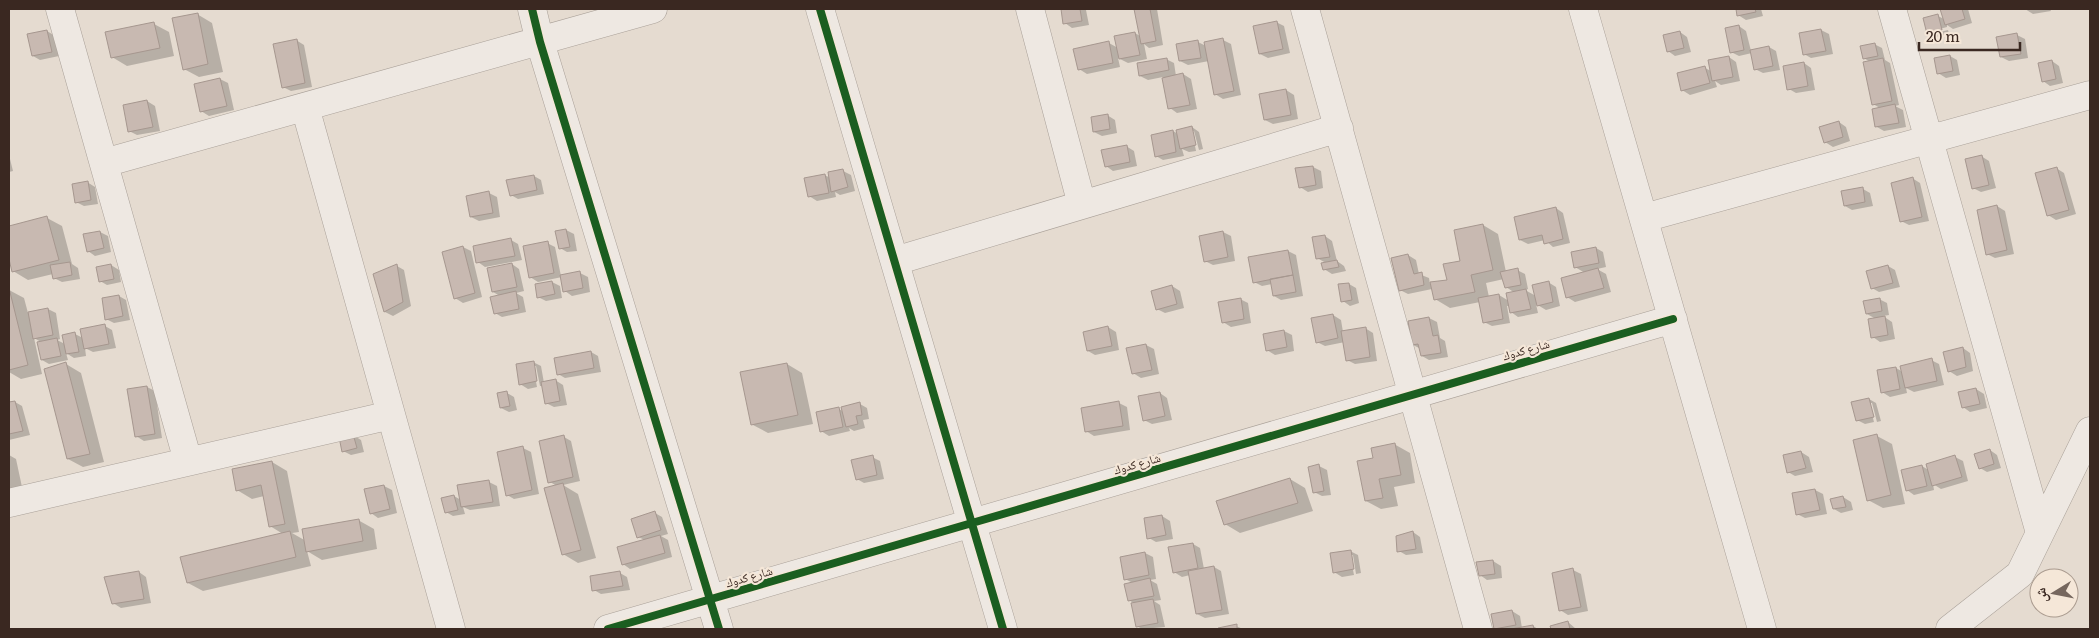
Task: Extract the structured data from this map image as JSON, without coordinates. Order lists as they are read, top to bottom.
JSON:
{
  "streets": {
    "street": ["شارع كدوك"]
  },
  "scale_bar": "20 m",
  "north": "left"
}
